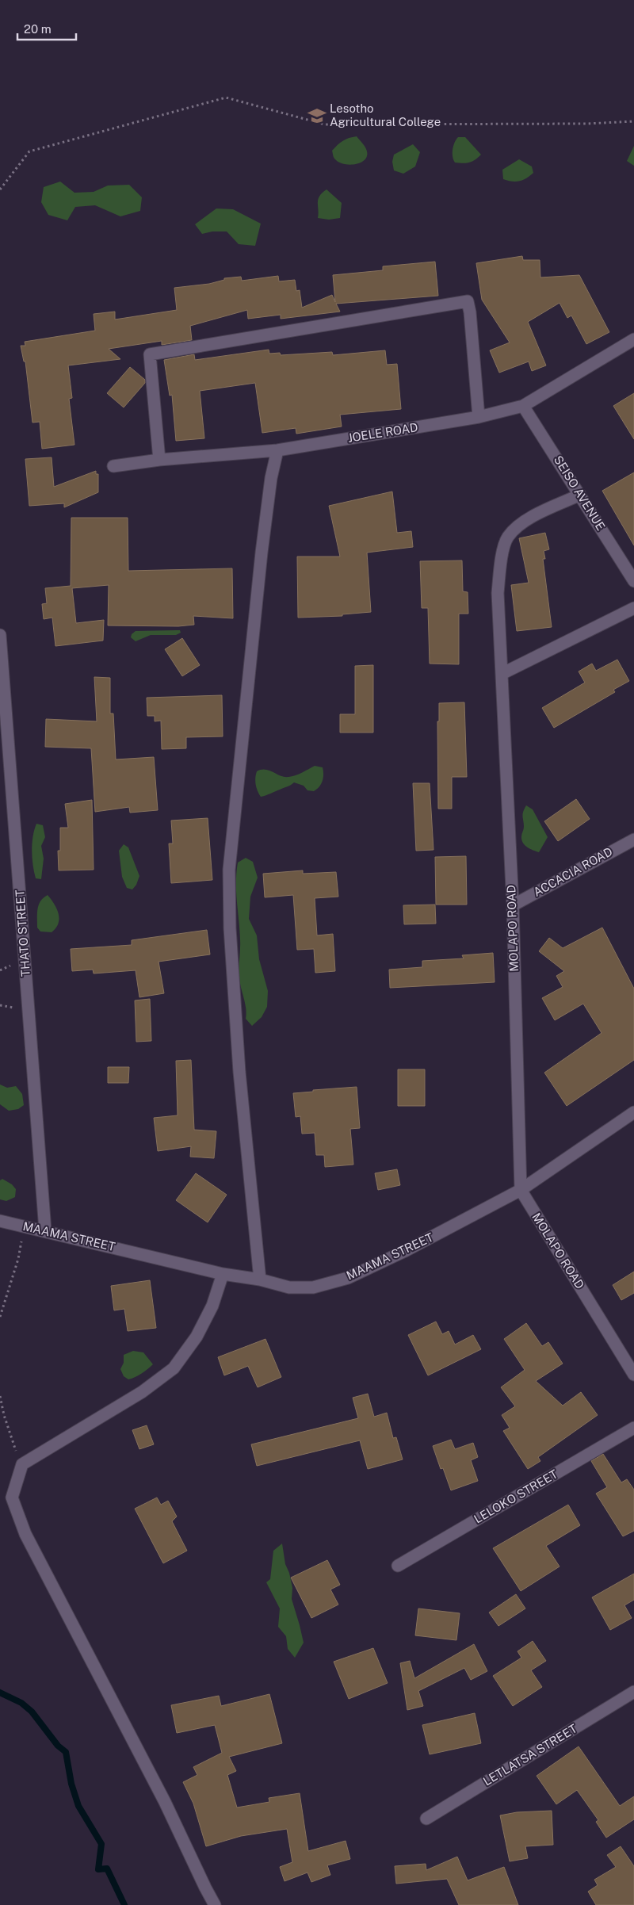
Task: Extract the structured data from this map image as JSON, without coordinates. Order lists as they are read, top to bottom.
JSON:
{
  "streets": {
    "street": [
      "JOELE ROAD",
      "SEISO AVENUE",
      "ACCACIA ROAD",
      "MOLAPO ROAD",
      "THATO STREET",
      "MAAMA STREET",
      "LELOKO STREET",
      "LETLATSA STREET"
    ]
  },
  "crossings": [
    ["JOELE ROAD", "SEISO AVENUE"],
    ["SEISO AVENUE", "MOLAPO ROAD"],
    ["ACCACIA ROAD", "MOLAPO ROAD"],
    ["MOLAPO ROAD", "MAAMA STREET"],
    ["THATO STREET", "MAAMA STREET"]
  ],
  "places": {
    "school or university": ["Lesotho Agricultural College"]
  },
  "scale_bar": "20 m"
}
